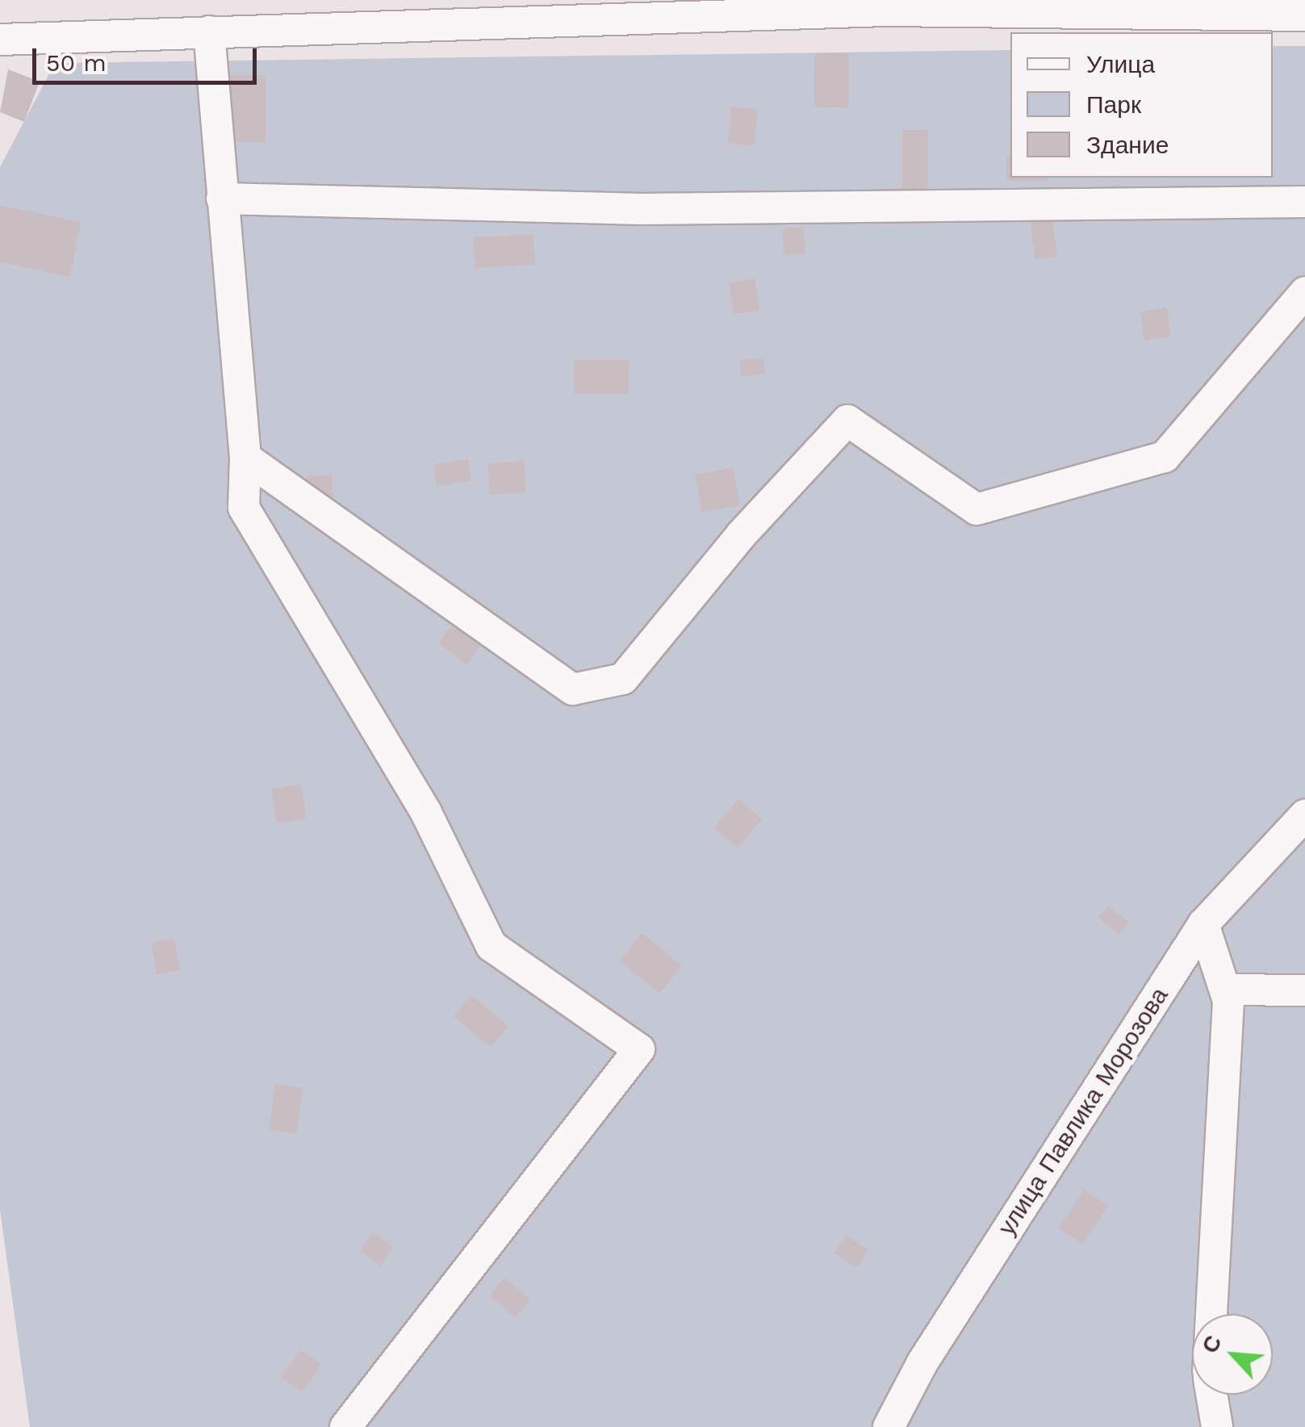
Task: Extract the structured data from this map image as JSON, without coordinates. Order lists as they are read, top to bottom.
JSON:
{
  "streets": {
    "street": ["улица Павлика Морозова"]
  },
  "legend": ["Улица", "Парк", "Здание"],
  "scale_bar": "50 m",
  "north": "top left"
}
